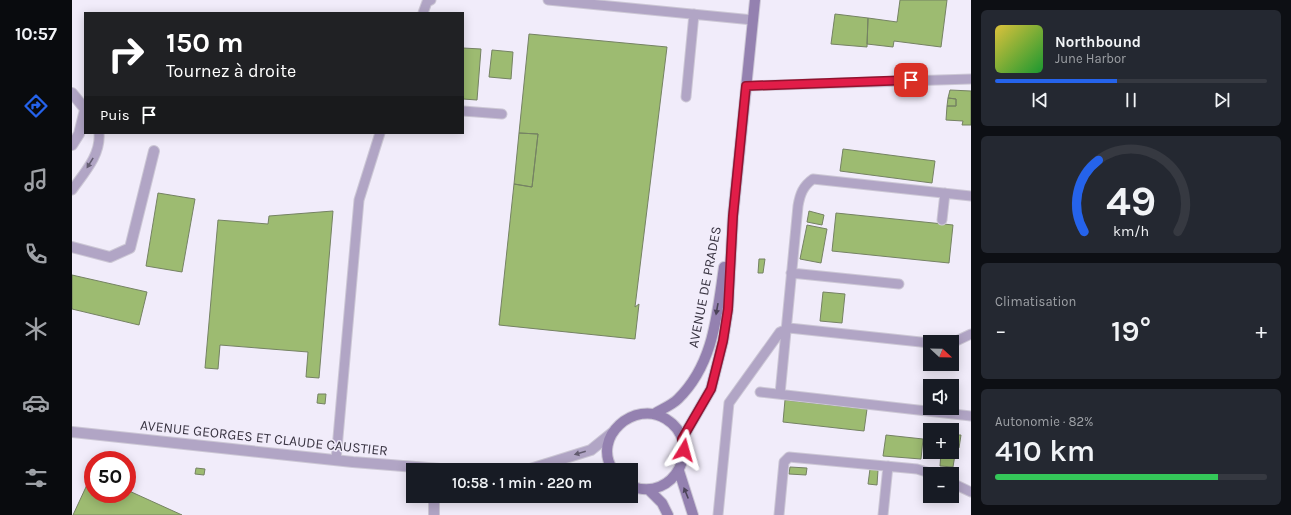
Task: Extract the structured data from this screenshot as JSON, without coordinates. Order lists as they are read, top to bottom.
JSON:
{
  "streets": {
    "main road": ["AVENUE DE PRADES"],
    "street": ["AVENUE GEORGES ET CLAUDE CAUSTIER"]
  },
  "north": "right",
  "page": {
    "tabs": "10:57",
    "turn": ["150 m", "Tournez à droite"],
    "song": ["Northbound", "June Harbor"],
    "then": "Puis",
    "tile": [
      "Climatisation",
      ["Autonomie · 82%", "410 km"]
    ],
    "heat": ["−", "19°", "+"],
    "map_buttons": ["+", "−"],
    "limit": "50",
    "trip": "10:58 · 1 min · 220 m",
    "gauge": ["49", "km/h"]
  }
}
